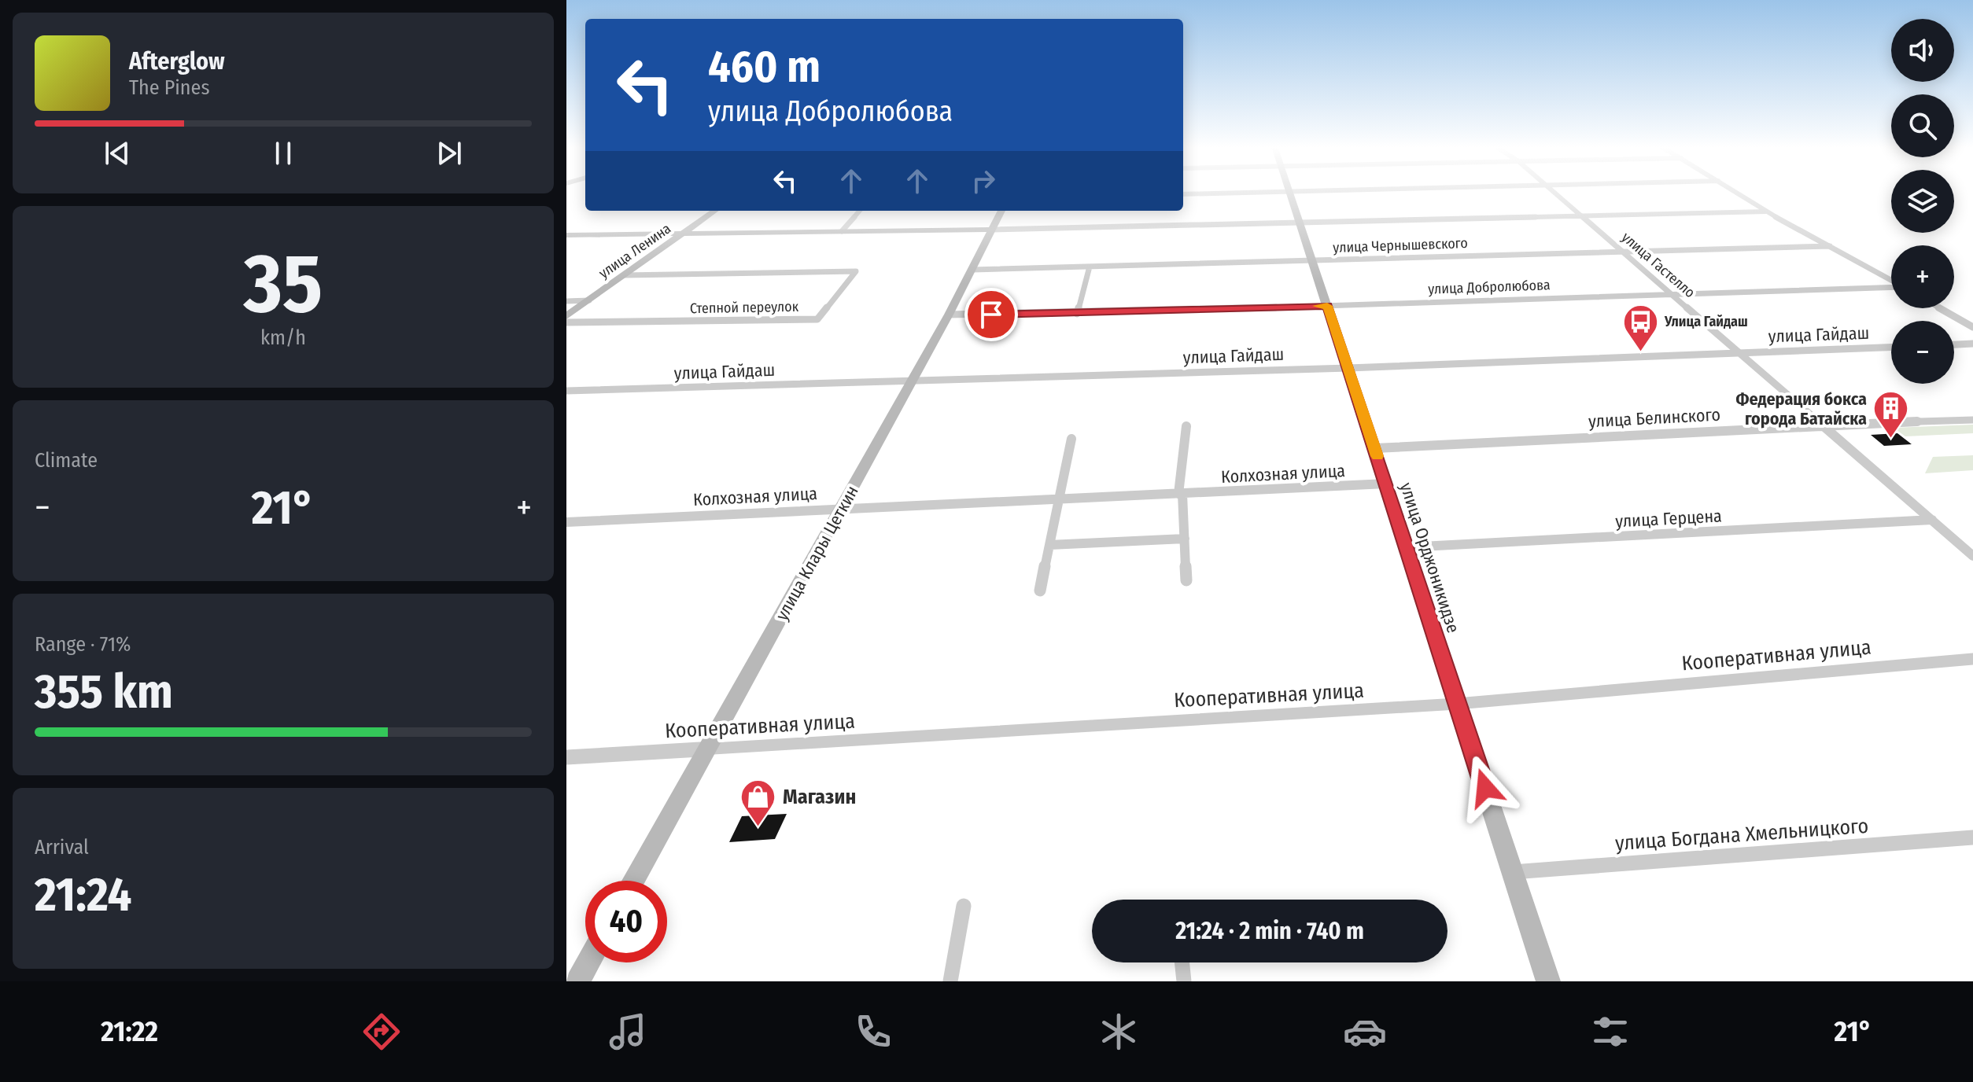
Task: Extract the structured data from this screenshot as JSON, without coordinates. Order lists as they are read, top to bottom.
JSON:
{
  "streets": {
    "street": [
      "улица Чернышевского",
      "улица Ленина",
      "улица Гастелло",
      "улица Добролюбова",
      "Степной переулок",
      "улица Гайдаш",
      "улица Белинского",
      "Колхозная улица",
      "улица Герцена",
      "улица Клары Цеткин",
      "улица Орджоникидзе",
      "Кооперативная улица",
      "улица Богдана Хмельницкого"
    ]
  },
  "crossings": [
    ["улица Чернышевского", "улица Гастелло"],
    ["улица Чернышевского", "улица Клары Цеткин"],
    ["улица Чернышевского", "улица Орджоникидзе"],
    ["улица Ленина", "Степной переулок"],
    ["улица Гастелло", "улица Добролюбова"],
    ["улица Гастелло", "улица Гайдаш"],
    ["улица Гастелло", "улица Белинского"],
    ["улица Гастелло", "улица Герцена"],
    ["улица Добролюбова", "улица Клары Цеткин"],
    ["улица Добролюбова", "улица Орджоникидзе"],
    ["улица Гайдаш", "улица Клары Цеткин"],
    ["улица Гайдаш", "улица Орджоникидзе"],
    ["улица Белинского", "улица Орджоникидзе"],
    ["Колхозная улица", "улица Клары Цеткин"],
    ["Колхозная улица", "улица Орджоникидзе"],
    ["улица Герцена", "улица Орджоникидзе"],
    ["улица Клары Цеткин", "Кооперативная улица"],
    ["улица Орджоникидзе", "Кооперативная улица"],
    ["улица Орджоникидзе", "улица Богдана Хмельницкого"]
  ],
  "places": {
    "bus stop": ["Улица Гайдаш"],
    "building": ["Федерация бокса города Батайска"],
    "shop": ["Магазин"]
  },
  "page": {
    "map_buttons": ["+", "−"],
    "turn": ["460 m", "улица Добролюбова"],
    "song": ["Afterglow", "The Pines"],
    "tile": [
      ["35", "km/h"],
      "Climate",
      ["Range · 71%", "355 km"],
      ["Arrival", "21:24"]
    ],
    "heat": ["−", "21°", "+"],
    "limit": "40",
    "trip": "21:24 · 2 min · 740 m",
    "tabs": ["21:22", "21°"]
  }
}
